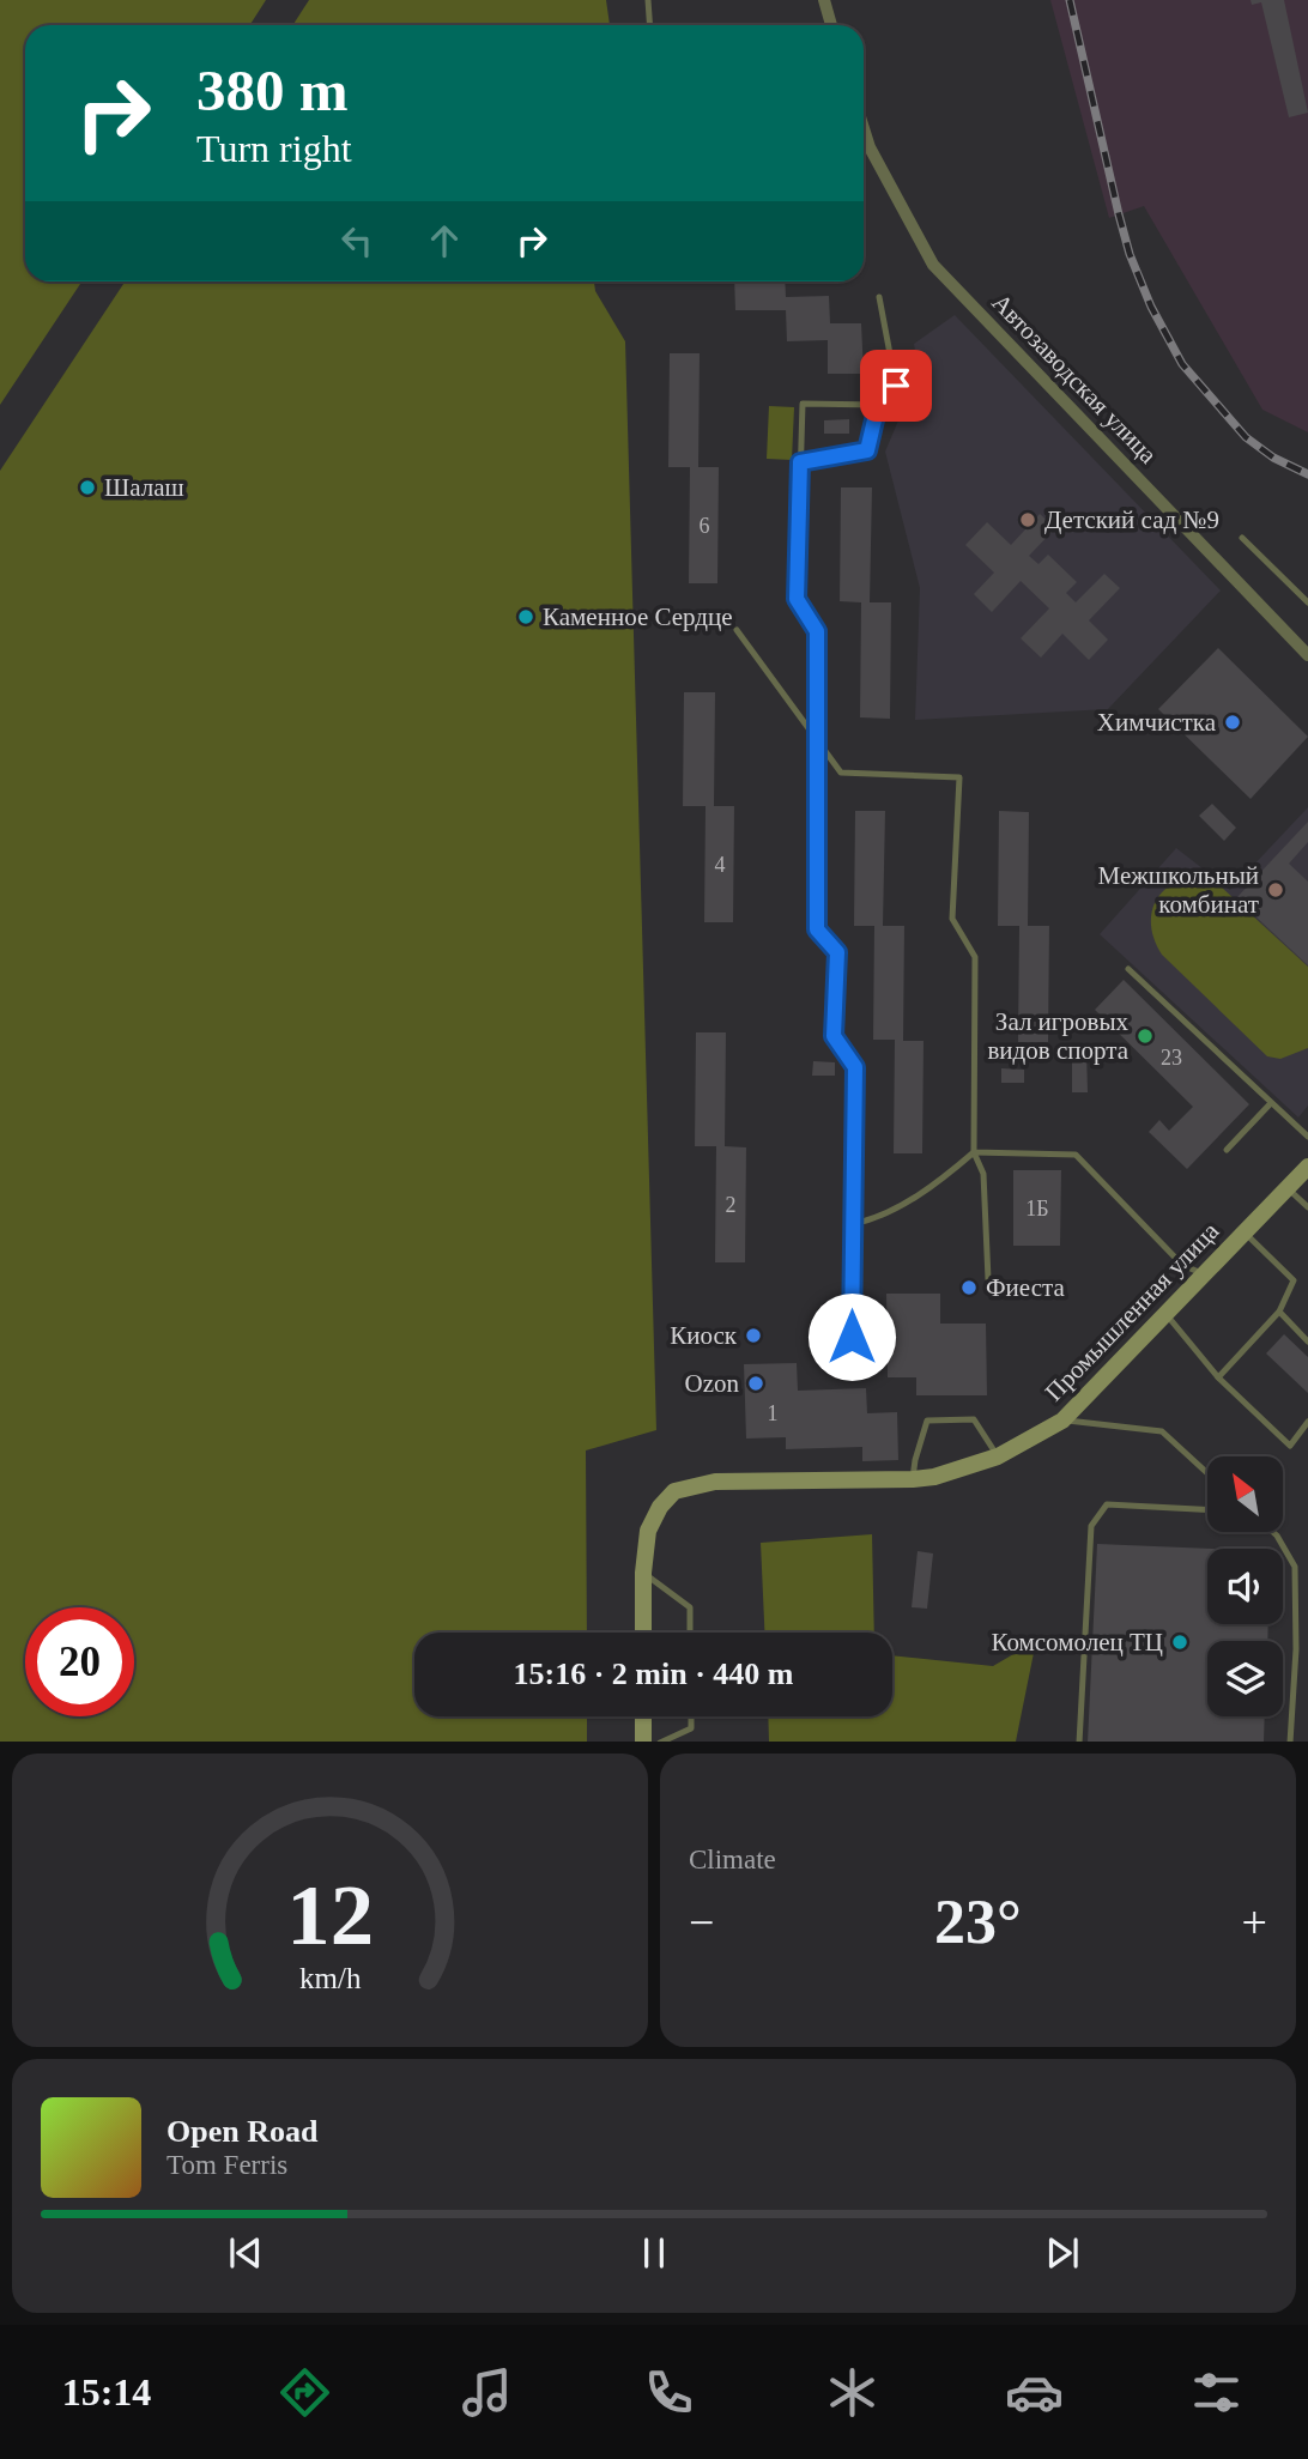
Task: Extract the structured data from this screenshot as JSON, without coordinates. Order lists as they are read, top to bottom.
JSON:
{
  "streets": {
    "street": ["Автозаводская улица", "Промышленная улица"]
  },
  "places": [
    "Шалаш",
    "Детский сад №9",
    "Каменное Сердце",
    "Химчистка",
    "Межшкольный комбинат",
    "Зал игровых видов спорта",
    "Фиеста",
    "Киоск",
    "Ozon",
    "Комсомолец ТЦ"
  ],
  "house_numbers": [
    "6",
    "4",
    "23",
    "2",
    "1Б",
    "1"
  ],
  "north": "top left",
  "page": {
    "turn": ["380 m", "Turn right"],
    "limit": "20",
    "trip": "15:16 · 2 min · 440 m",
    "tile": "Climate",
    "heat": ["−", "23°", "+"],
    "song": ["Open Road", "Tom Ferris"],
    "tabs": "15:14",
    "gauge": ["12", "km/h"]
  }
}
